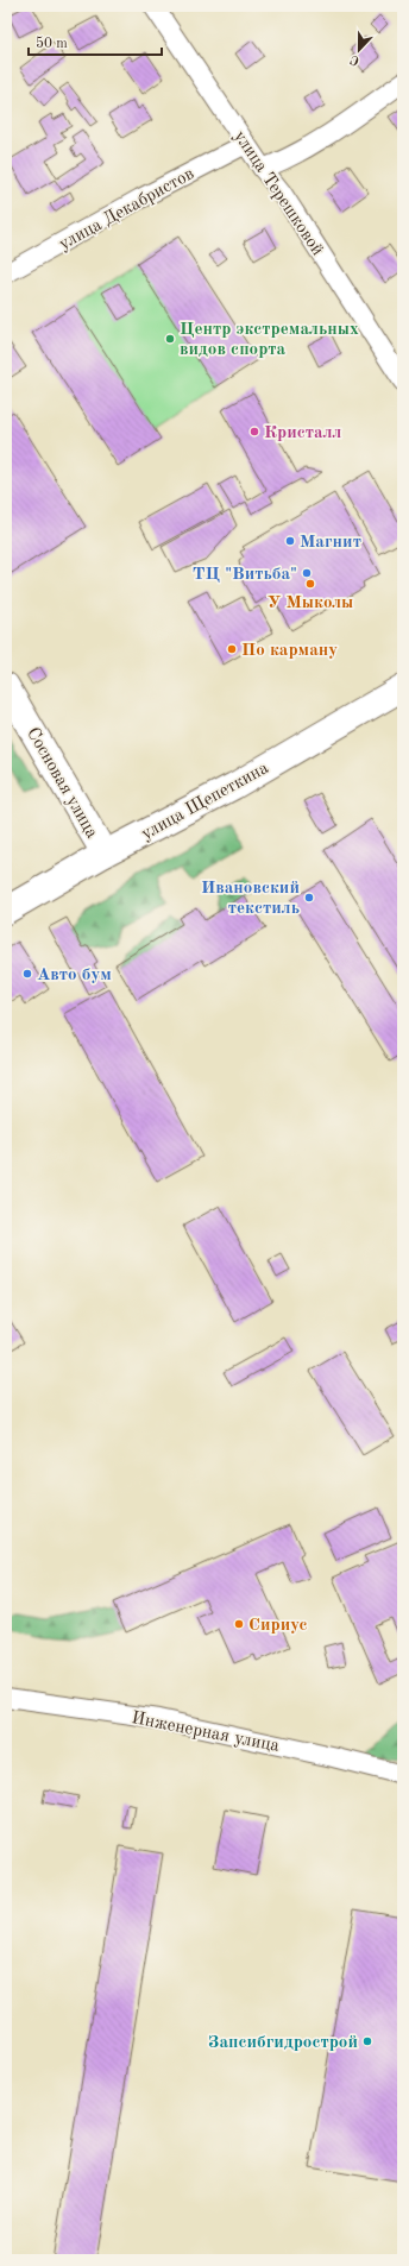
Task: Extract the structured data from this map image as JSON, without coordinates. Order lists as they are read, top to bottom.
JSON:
{
  "streets": {
    "main road": ["Сосновая улица", "улица Щепеткина"],
    "street": ["улица Терешковой", "улица Декабристов", "Инженерная улица"]
  },
  "crossings": [
    ["улица Терешковой", "улица Декабристов"],
    ["Сосновая улица", "улица Щепеткина"]
  ],
  "places": [
    "Центр экстремальных видов спорта",
    "Кристалл",
    "Магнит",
    "ТЦ \"Витьба\"",
    "У Мыколы",
    "По карману",
    "Ивановский текстиль",
    "Авто бум",
    "Сириус",
    "Запсибгидрострой"
  ],
  "scale_bar": "50 m",
  "north": "bottom"
}
